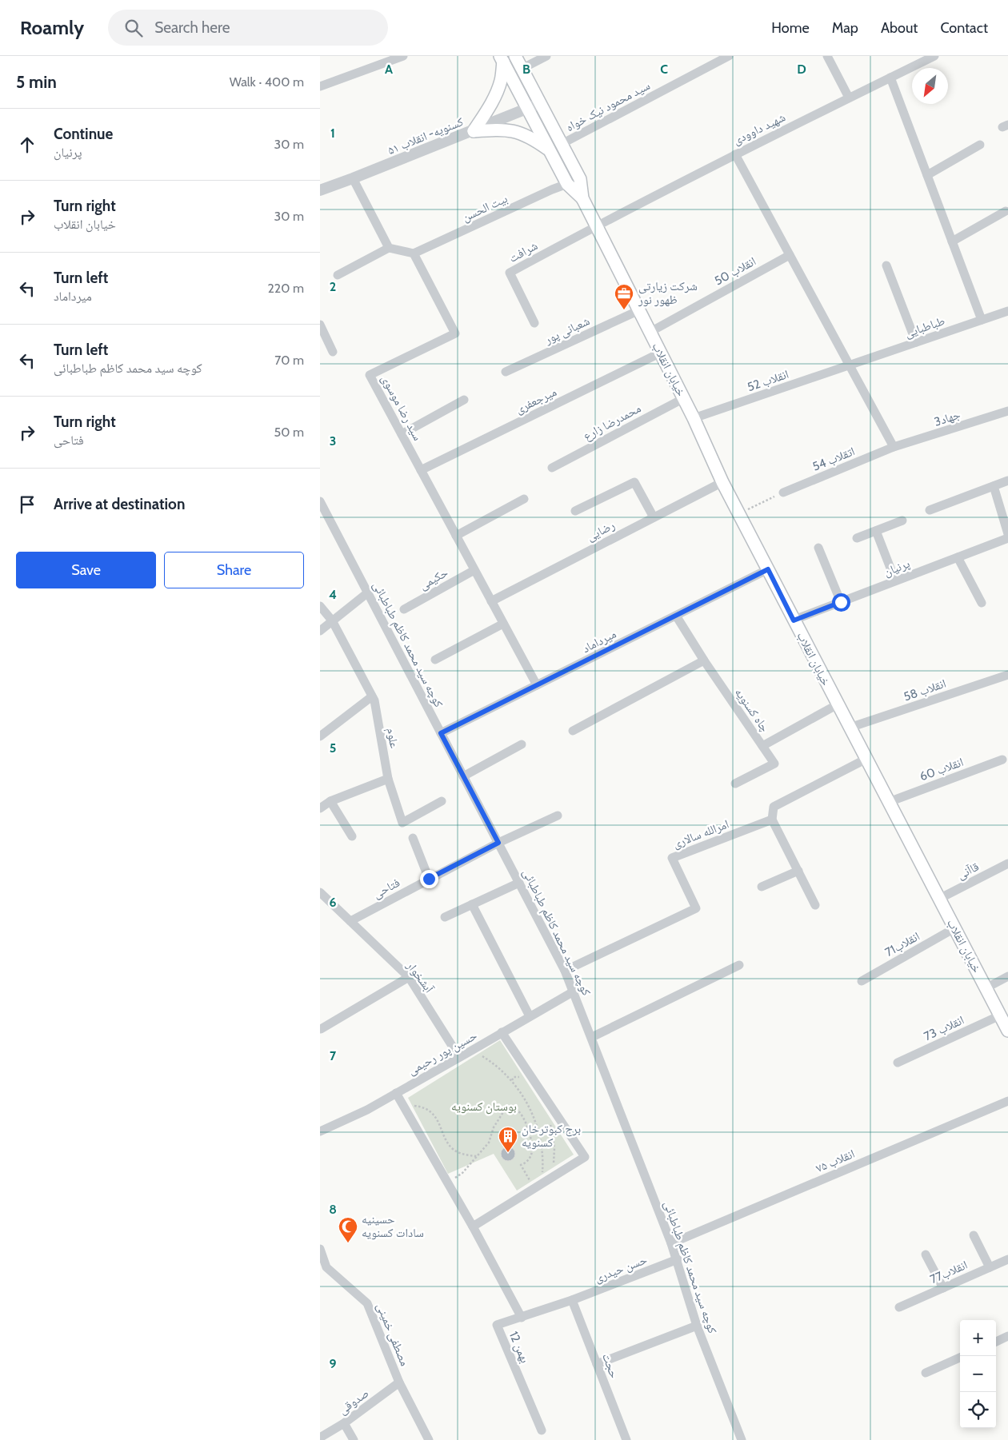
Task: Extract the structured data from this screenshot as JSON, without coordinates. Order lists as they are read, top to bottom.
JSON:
{
  "streets": {
    "main road": ["خیابان انقلاب"],
    "street": [
      "سید محمود نیک خواه",
      "شهید داوودی",
      "کسنویه- انقلاب ۵۱",
      "بیت الحسن",
      "شرافت",
      "انقلاب 50",
      "طباطبایی",
      "شعبانی پور",
      "انقلاب 52",
      "میرجعفری",
      "سید رضا موسوی",
      "جهاد3",
      "محمدرضا زارع",
      "اتقلاب 54",
      "رضایی",
      "پرنیان",
      "حکیمی",
      "میرداماد",
      "کوچه سید محمد کاظم طباطبائی",
      "انقلاب 58",
      "چاه کسنویه",
      "علوم",
      "انقلاب 60",
      "امرالله سالاری",
      "قاآنی",
      "فتاحی",
      "انقلاب71",
      "آبشخوار",
      "انقلاب 73",
      "حسین پور رحیمی",
      "انقلاب ۷۵",
      "حسن حیدری",
      "انقلاب77",
      "مصطفی خمینی",
      "12 بهمن",
      "حجت",
      "صدوقی"
    ]
  },
  "crossings": [
    ["سید محمود نیک خواه", "خیابان انقلاب"],
    ["شهید داوودی", "شرافت"],
    ["شهید داوودی", "خیابان انقلاب"],
    ["کسنویه- انقلاب ۵۱", "خیابان انقلاب"],
    ["بیت الحسن", "خیابان انقلاب"],
    ["بیت الحسن", "سید رضا موسوی"],
    ["شرافت", "خیابان انقلاب"],
    ["انقلاب 50", "خیابان انقلاب"],
    ["طباطبایی", "انقلاب 52"],
    ["شعبانی پور", "خیابان انقلاب"],
    ["خیابان انقلاب", "انقلاب 52"],
    ["خیابان انقلاب", "میرجعفری"],
    ["خیابان انقلاب", "محمدرضا زارع"],
    ["خیابان انقلاب", "رضایی"],
    ["خیابان انقلاب", "پرنیان"],
    ["خیابان انقلاب", "میرداماد"],
    ["خیابان انقلاب", "انقلاب 58"],
    ["خیابان انقلاب", "چاه کسنویه"],
    ["خیابان انقلاب", "انقلاب 60"],
    ["خیابان انقلاب", "قاآنی"],
    ["خیابان انقلاب", "انقلاب71"],
    ["خیابان انقلاب", "انقلاب 73"],
    ["میرجعفری", "سید رضا موسوی"],
    ["سید رضا موسوی", "رضایی"],
    ["سید رضا موسوی", "حکیمی"],
    ["سید رضا موسوی", "میرداماد"],
    ["جهاد3", "اتقلاب 54"],
    ["میرداماد", "کوچه سید محمد کاظم طباطبائی"],
    ["میرداماد", "چاه کسنویه"],
    ["کوچه سید محمد کاظم طباطبائی", "امرالله سالاری"],
    ["کوچه سید محمد کاظم طباطبائی", "فتاحی"],
    ["کوچه سید محمد کاظم طباطبائی", "حسین پور رحیمی"],
    ["کوچه سید محمد کاظم طباطبائی", "انقلاب ۷۵"],
    ["کوچه سید محمد کاظم طباطبائی", "حسن حیدری"],
    ["فتاحی", "آبشخوار"],
    ["آبشخوار", "حسین پور رحیمی"],
    ["حسن حیدری", "12 بهمن"],
    ["حسن حیدری", "حجت"],
    ["مصطفی خمینی", "صدوقی"],
    ["12 بهمن", "حجت"]
  ],
  "parks": ["بوستان کسنویه"],
  "places": {
    "office": ["شرکت زیارتی ظهور نور"],
    "building": ["برج کبوترخان کسنویه"],
    "mosque": ["حسینیه سادات کسنویه"]
  },
  "north": "bottom left",
  "page": {
    "header": "Roamly",
    "search": "Search here",
    "nav": [
      "Home",
      "Map",
      "About",
      "Contact"
    ],
    "heading": ["5 min", "Walk · 400 m"],
    "list": [
      ["Continue", "پرنیان", "30 m"],
      ["Turn right", "خیابان انقلاب", "30 m"],
      ["Turn left", "میرداماد", "220 m"],
      ["Turn left", "کوچه سید محمد کاظم طباطبائی", "70 m"],
      ["Turn right", "فتاحی", "50 m"],
      "Arrive at destination"
    ],
    "buttons": ["Save", "Share"],
    "map_buttons": ["+", "−"]
  },
  "grid": {
    "columns": [
      "A",
      "B",
      "C",
      "D"
    ],
    "rows": [
      "1",
      "2",
      "3",
      "4",
      "5",
      "6",
      "7",
      "8",
      "9"
    ]
  }
}
